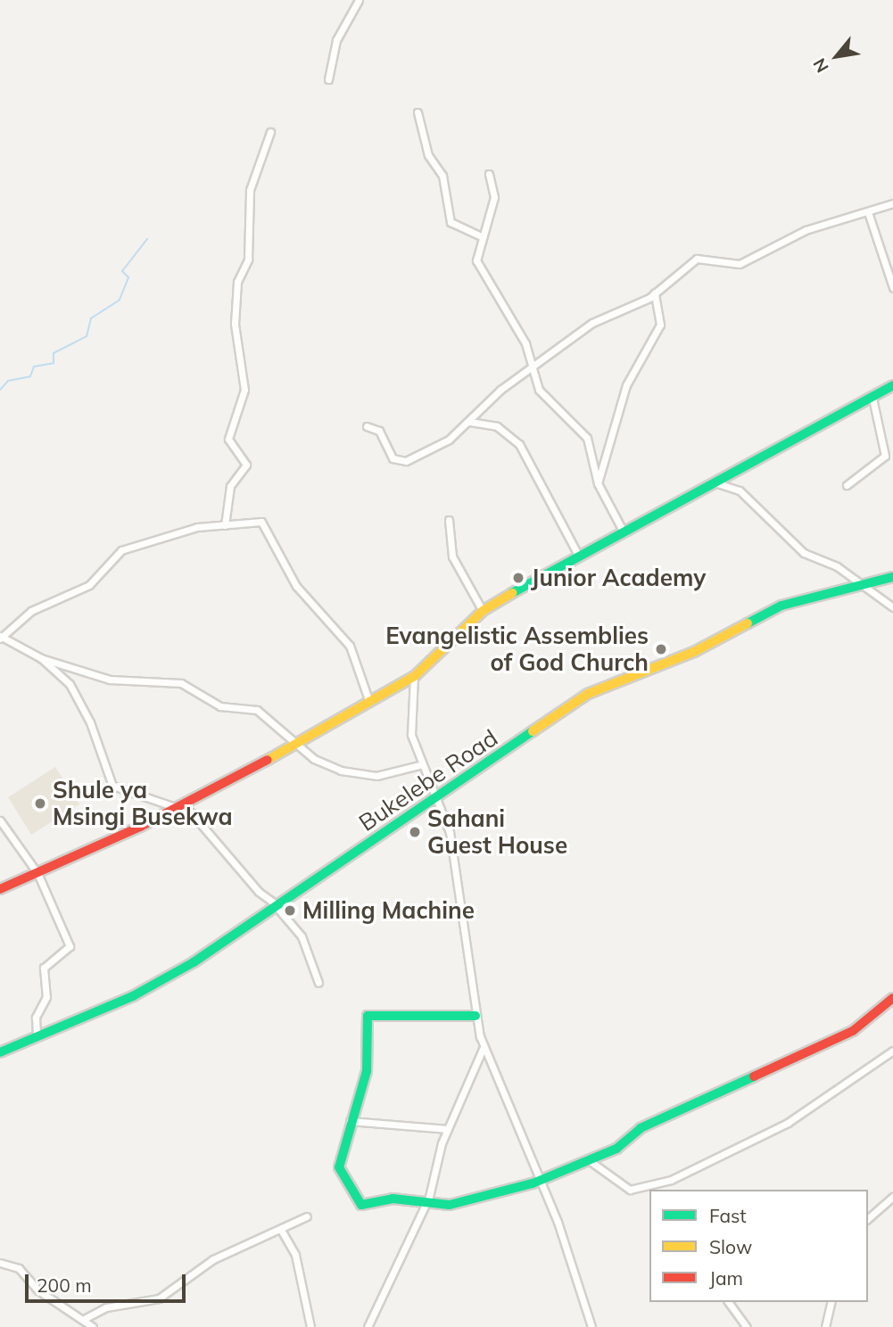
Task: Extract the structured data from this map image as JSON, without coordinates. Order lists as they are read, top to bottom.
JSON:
{
  "streets": {
    "street": ["Bukelebe Road"]
  },
  "places": [
    "Junior Academy",
    "Evangelistic Assemblies of God Church",
    "Shule ya Msingi Busekwa",
    "Sahani Guest House",
    "Milling Machine"
  ],
  "legend": ["Fast", "Slow", "Jam"],
  "scale_bar": "200 m",
  "north": "bottom left"
}
